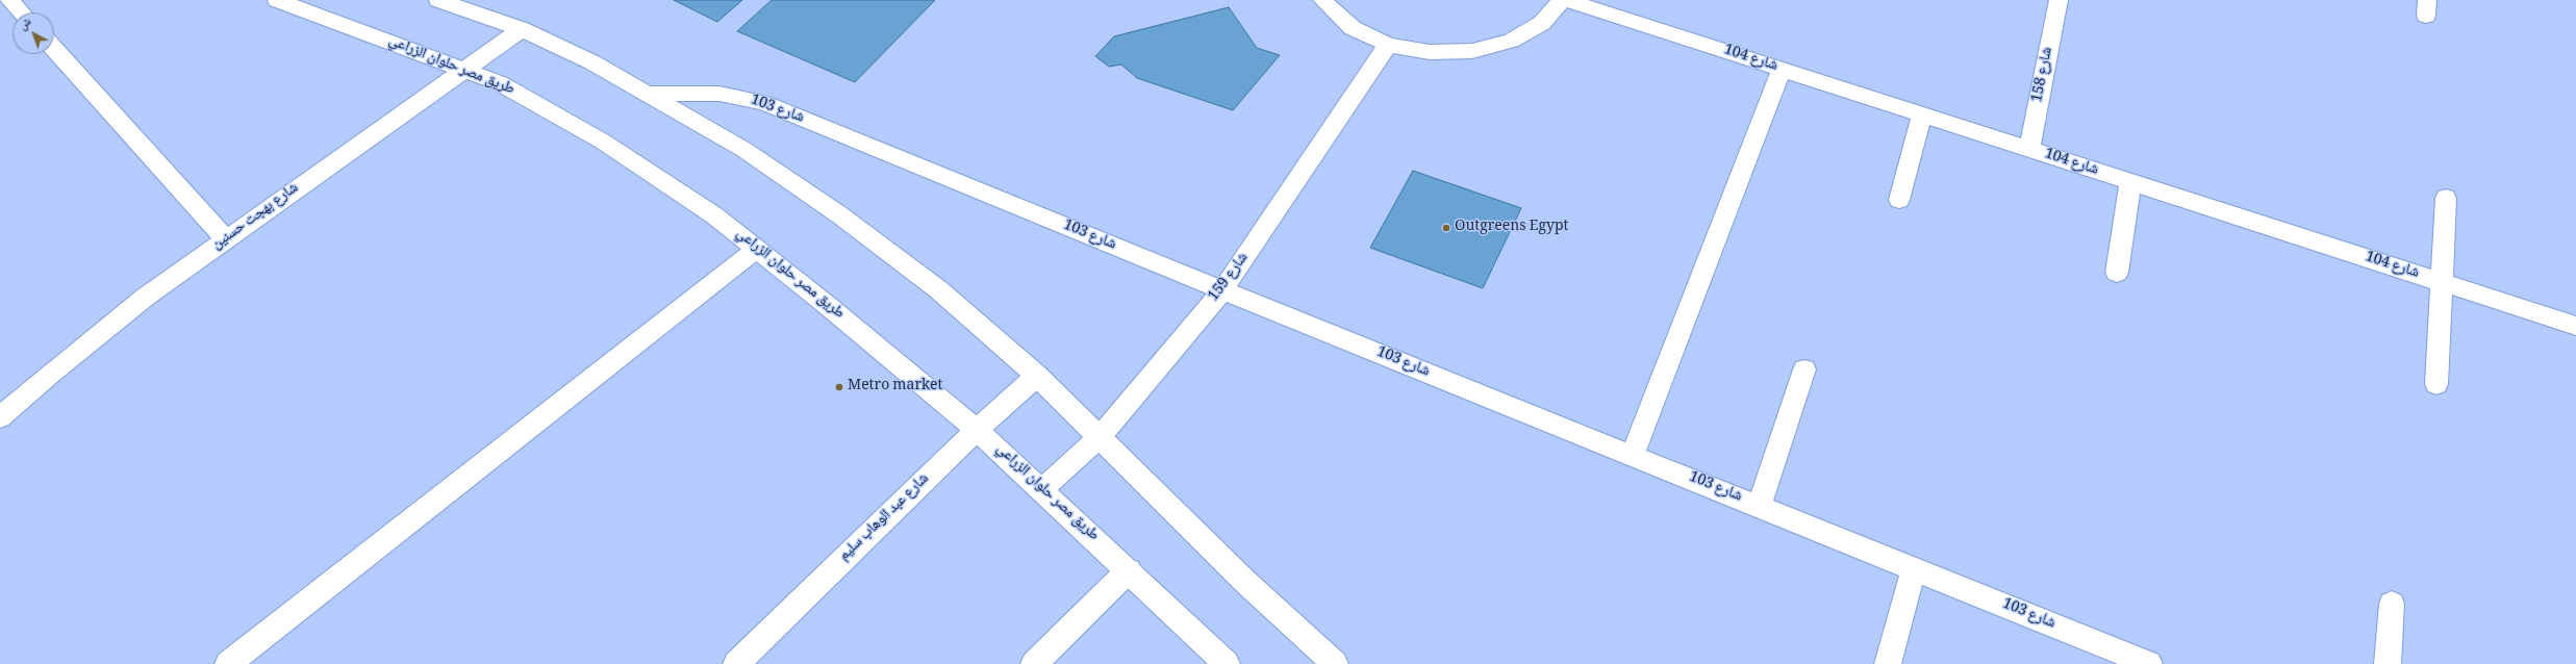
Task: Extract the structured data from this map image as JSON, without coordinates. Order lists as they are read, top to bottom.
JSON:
{
  "streets": {
    "street": [
      "شارع 104",
      "طريق مصر حلوان الزراعي",
      "شارع 158",
      "شارع 103",
      "شارع بهجت حسنين",
      "شارع 159",
      "شارع عبد الوهاب سليم"
    ]
  },
  "crossings": [
    ["شارع 104", "شارع 158"],
    ["طريق مصر حلوان الزراعي", "شارع بهجت حسنين"],
    ["طريق مصر حلوان الزراعي", "شارع 159"],
    ["طريق مصر حلوان الزراعي", "شارع عبد الوهاب سليم"],
    ["شارع 103", "شارع 159"]
  ],
  "places": ["Outgreens Egypt", "Metro market"],
  "north": "top left"
}
